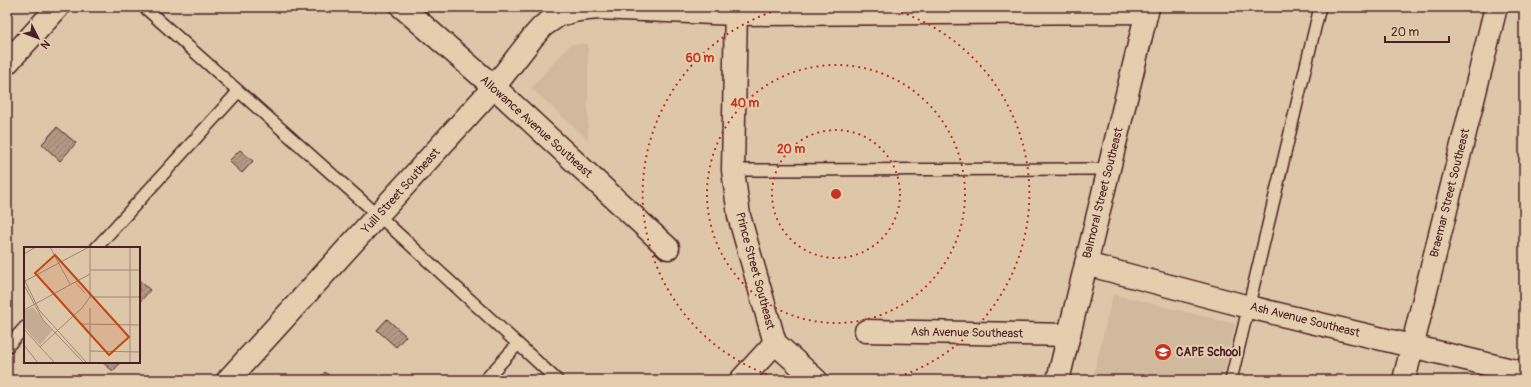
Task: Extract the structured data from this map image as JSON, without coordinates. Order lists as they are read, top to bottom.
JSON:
{
  "streets": {
    "street": [
      "Allowance Avenue Southeast",
      "Yuill Street Southeast",
      "Balmoral Street Southeast",
      "Braemar Street Southeast",
      "Prince Street Southeast",
      "Ash Avenue Southeast"
    ]
  },
  "crossings": [
    ["Allowance Avenue Southeast", "Yuill Street Southeast"],
    ["Yuill Street Southeast", "Balmoral Street Southeast"],
    ["Yuill Street Southeast", "Prince Street Southeast"],
    ["Balmoral Street Southeast", "Ash Avenue Southeast"],
    ["Braemar Street Southeast", "Ash Avenue Southeast"]
  ],
  "places": {
    "school or university": ["CAPE School"]
  },
  "scale_bar": "20 m",
  "north": "bottom right",
  "rings": ["60 m", "40 m", "20 m"]
}
